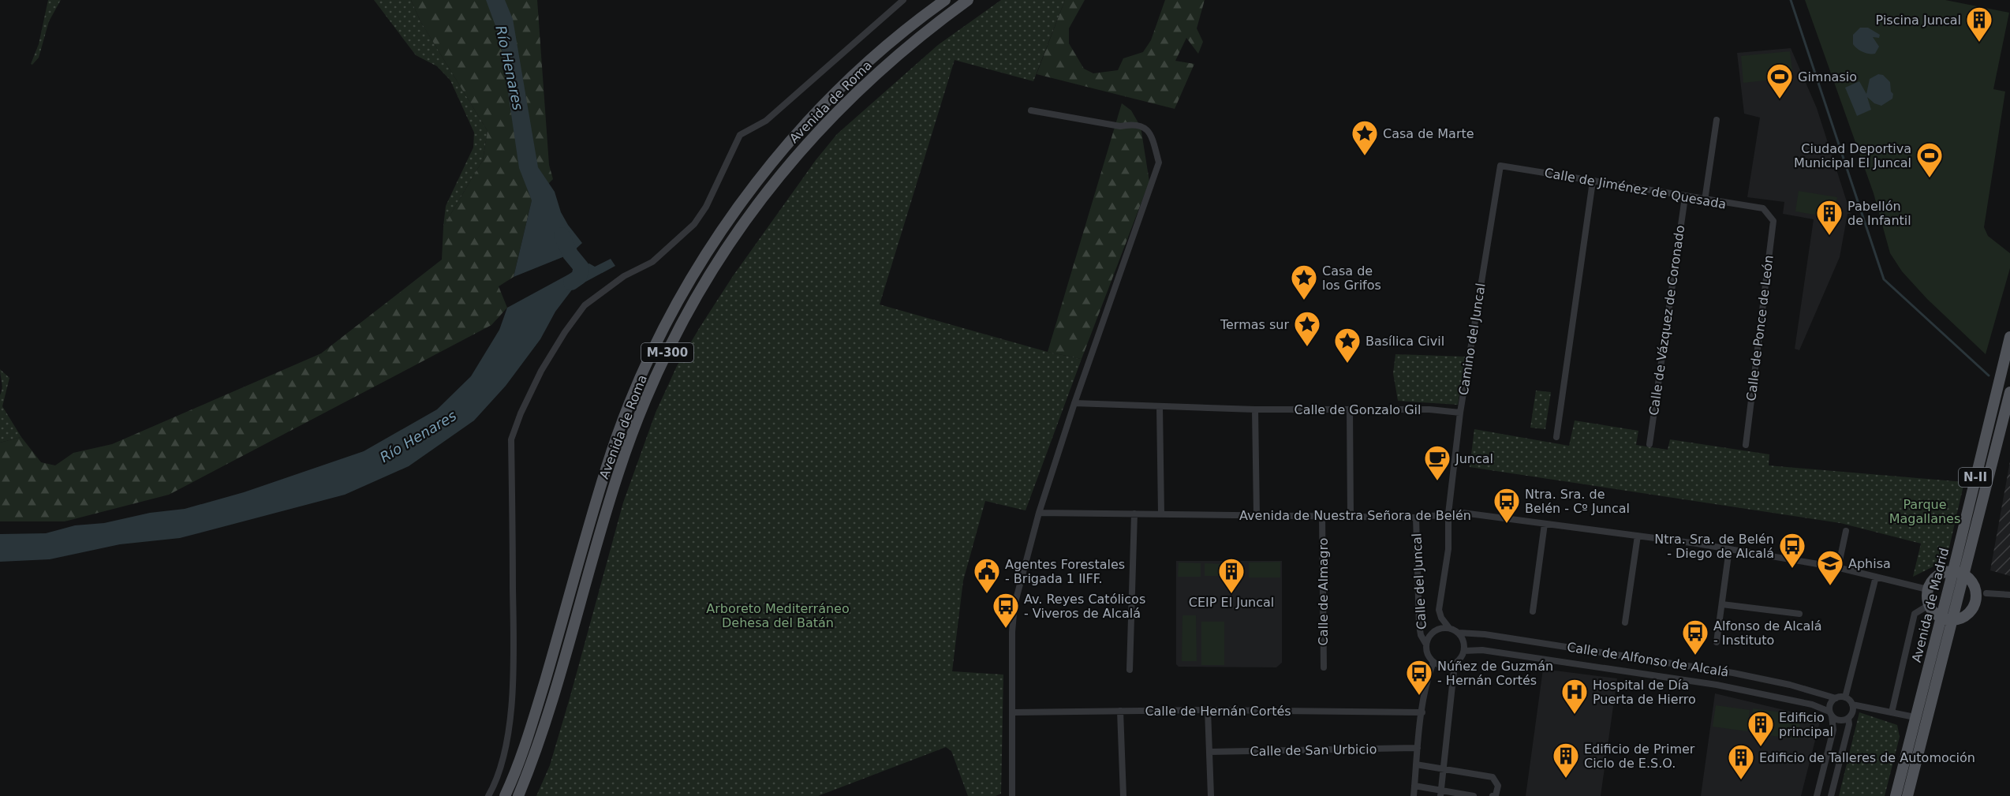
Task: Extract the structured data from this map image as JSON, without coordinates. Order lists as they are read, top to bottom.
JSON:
{
  "streets": {
    "main road": [
      "Avenida de Roma",
      "M-300",
      "N-II",
      "Avenida de Madrid"
    ],
    "street": [
      "Calle de Jiménez de Quesada",
      "Calle de Vázquez de Coronado",
      "Calle de Ponce de León",
      "Camino del Juncal",
      "Calle de Gonzalo Gil",
      "Avenida de Nuestra Señora de Belén",
      "Calle del Juncal",
      "Calle de Almagro",
      "Calle de Alfonso de Alcalá",
      "Calle de Hernán Cortés",
      "Calle de San Urbicio"
    ]
  },
  "crossings": [
    ["Calle de Jiménez de Quesada", "Calle de Vázquez de Coronado"],
    ["Calle de Jiménez de Quesada", "Calle de Ponce de León"],
    ["Calle de Jiménez de Quesada", "Camino del Juncal"],
    ["Camino del Juncal", "Calle de Gonzalo Gil"],
    ["Camino del Juncal", "Avenida de Nuestra Señora de Belén"],
    ["Camino del Juncal", "Calle del Juncal"],
    ["Avenida de Nuestra Señora de Belén", "Calle del Juncal"],
    ["Avenida de Nuestra Señora de Belén", "Calle de Almagro"],
    ["Calle del Juncal", "Calle de Alfonso de Alcalá"]
  ],
  "water": ["Río Henares"],
  "parks": ["Parque Magallanes", "Arboreto Mediterráneo Dehesa del Batán"],
  "places": {
    "building": [
      "Piscina Juncal",
      "Pabellón de Infantil",
      "CEIP El Juncal",
      "Edificio principal",
      "Edificio de Primer Ciclo de E.S.O.",
      "Edificio de Talleres de Automoción"
    ],
    "sports": ["Gimnasio", "Ciudad Deportiva Municipal El Juncal"],
    "place": [
      "Casa de Marte",
      "Casa de los Grifos",
      "Termas sur",
      "Basílica Civil"
    ],
    "cafe": ["Juncal"],
    "bus stop": [
      "Ntra. Sra. de Belén - Cº Juncal",
      "Ntra. Sra. de Belén - Diego de Alcalá",
      "Av. Reyes Católicos - Viveros de Alcalá",
      "Alfonso de Alcalá - Instituto",
      "Núñez de Guzmán - Hernán Cortés"
    ],
    "school or university": ["Aphisa"],
    "public building": ["Agentes Forestales - Brigada 1 IIFF."],
    "hospital": ["Hospital de Día Puerta de Hierro"]
  }
}
